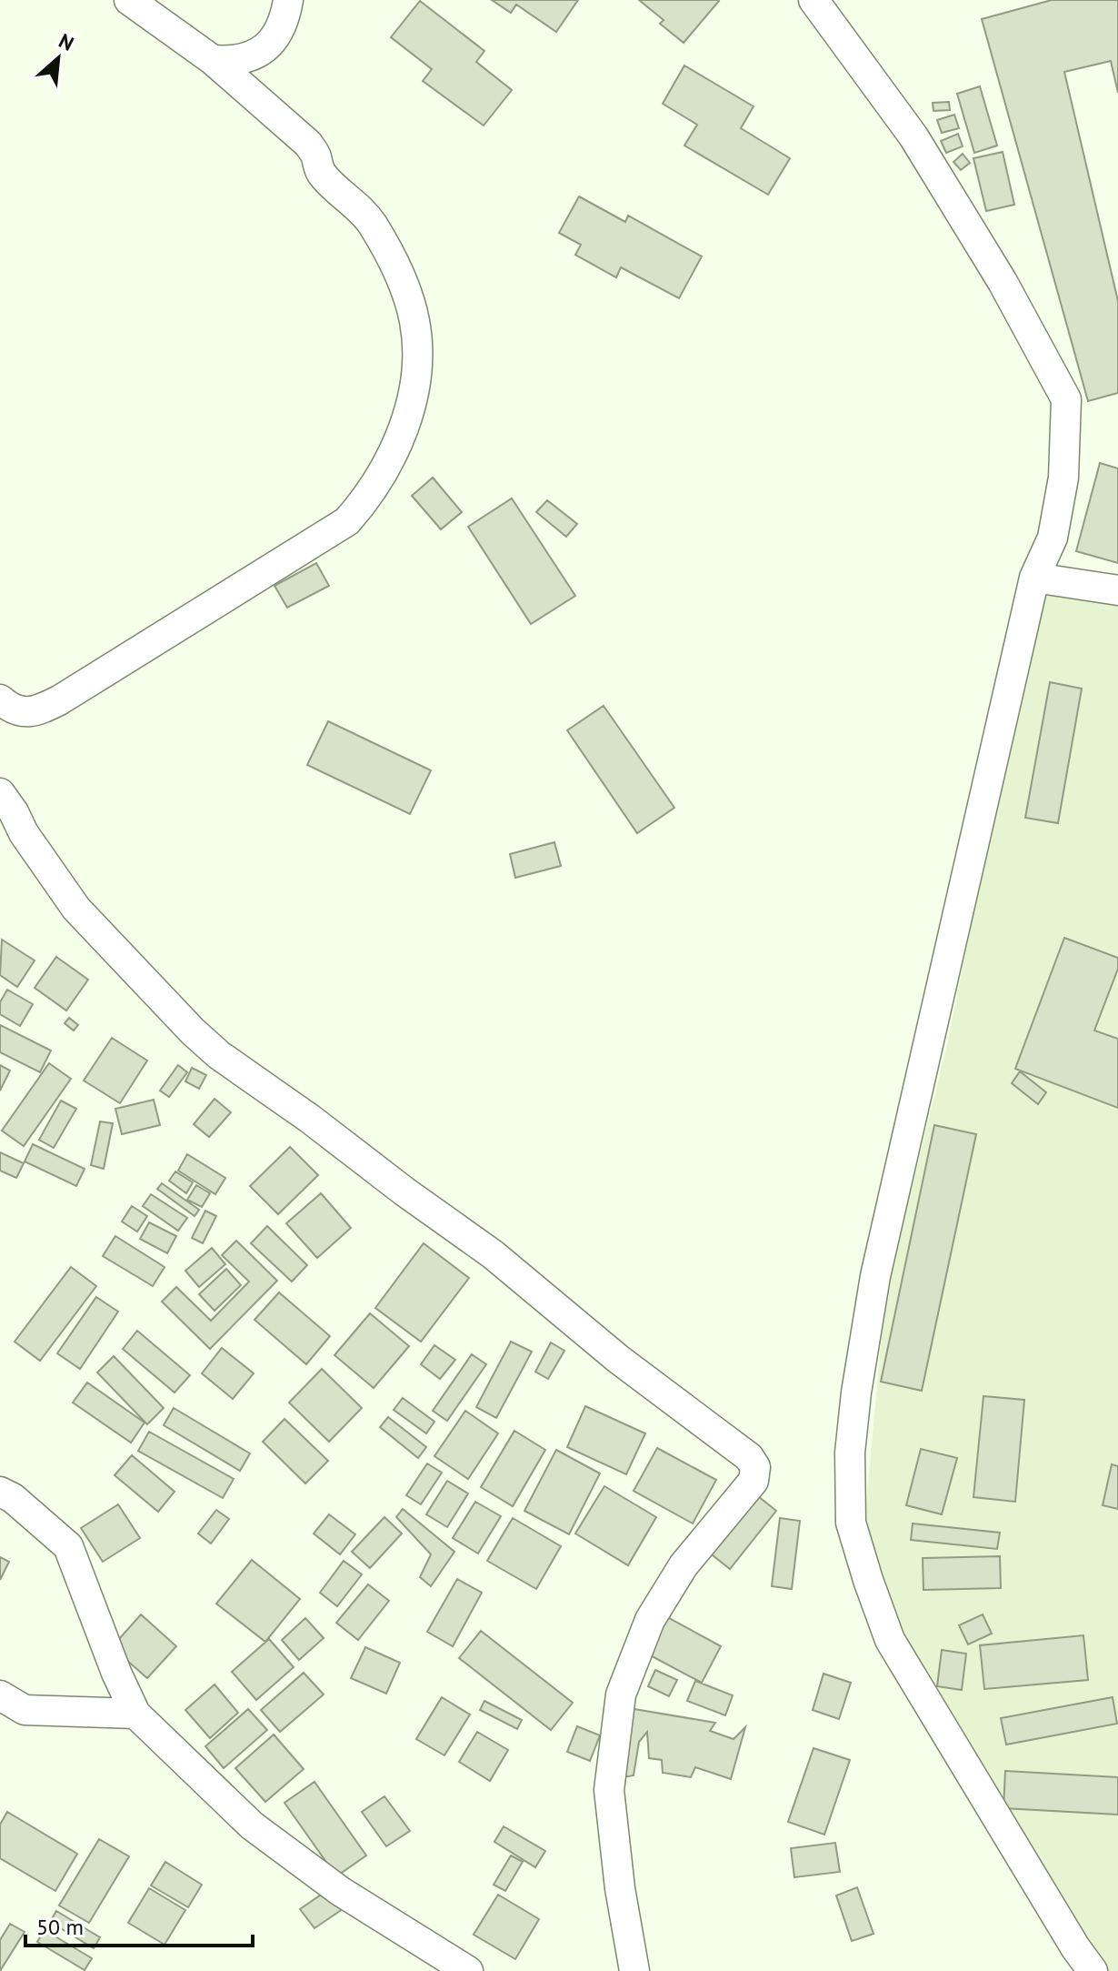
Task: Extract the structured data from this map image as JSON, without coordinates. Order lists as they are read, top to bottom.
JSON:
{
  "scale_bar": "50 m",
  "north": "top right"
}
